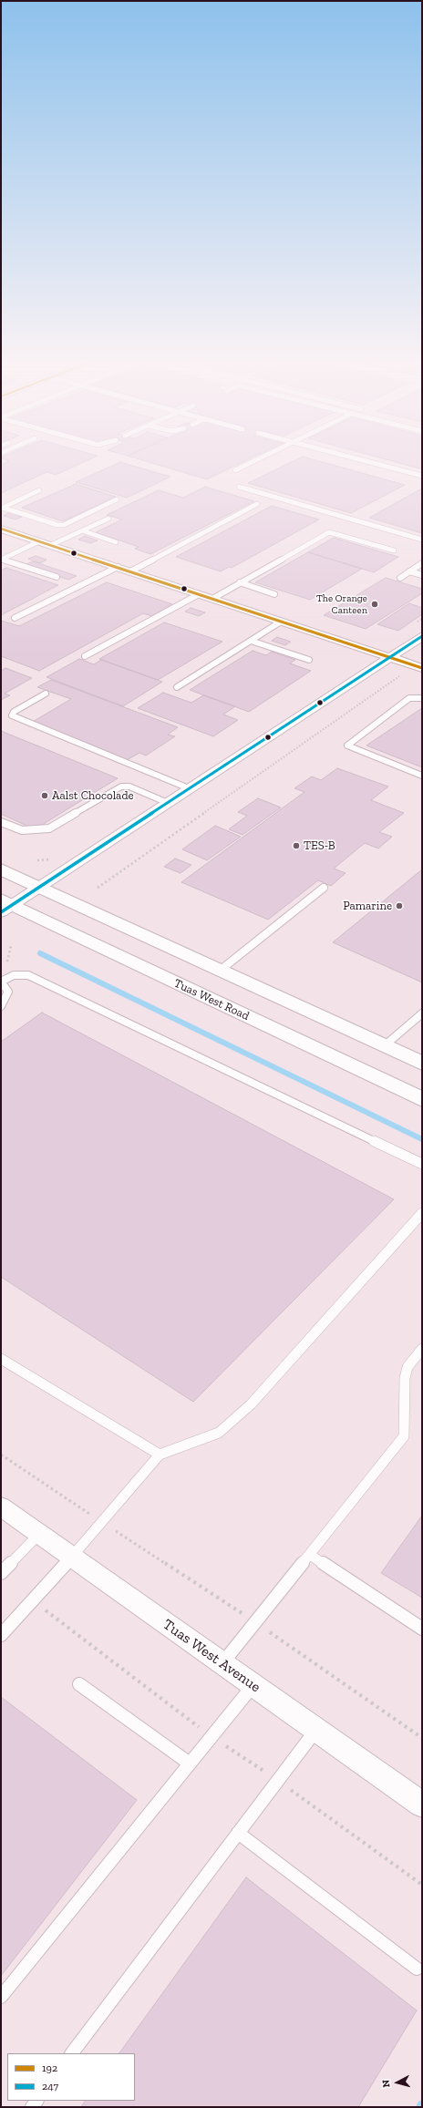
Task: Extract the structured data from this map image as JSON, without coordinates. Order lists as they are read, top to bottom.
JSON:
{
  "streets": {
    "main road": ["Tuas West Road"],
    "street": ["Tuas West Avenue"]
  },
  "places": [
    "The Orange Canteen",
    "Aalst Chocolade",
    "TES-B",
    "Pamarine"
  ],
  "lines": ["transit line 192", "transit line 247"],
  "legend": ["192", "247"],
  "north": "left"
}
